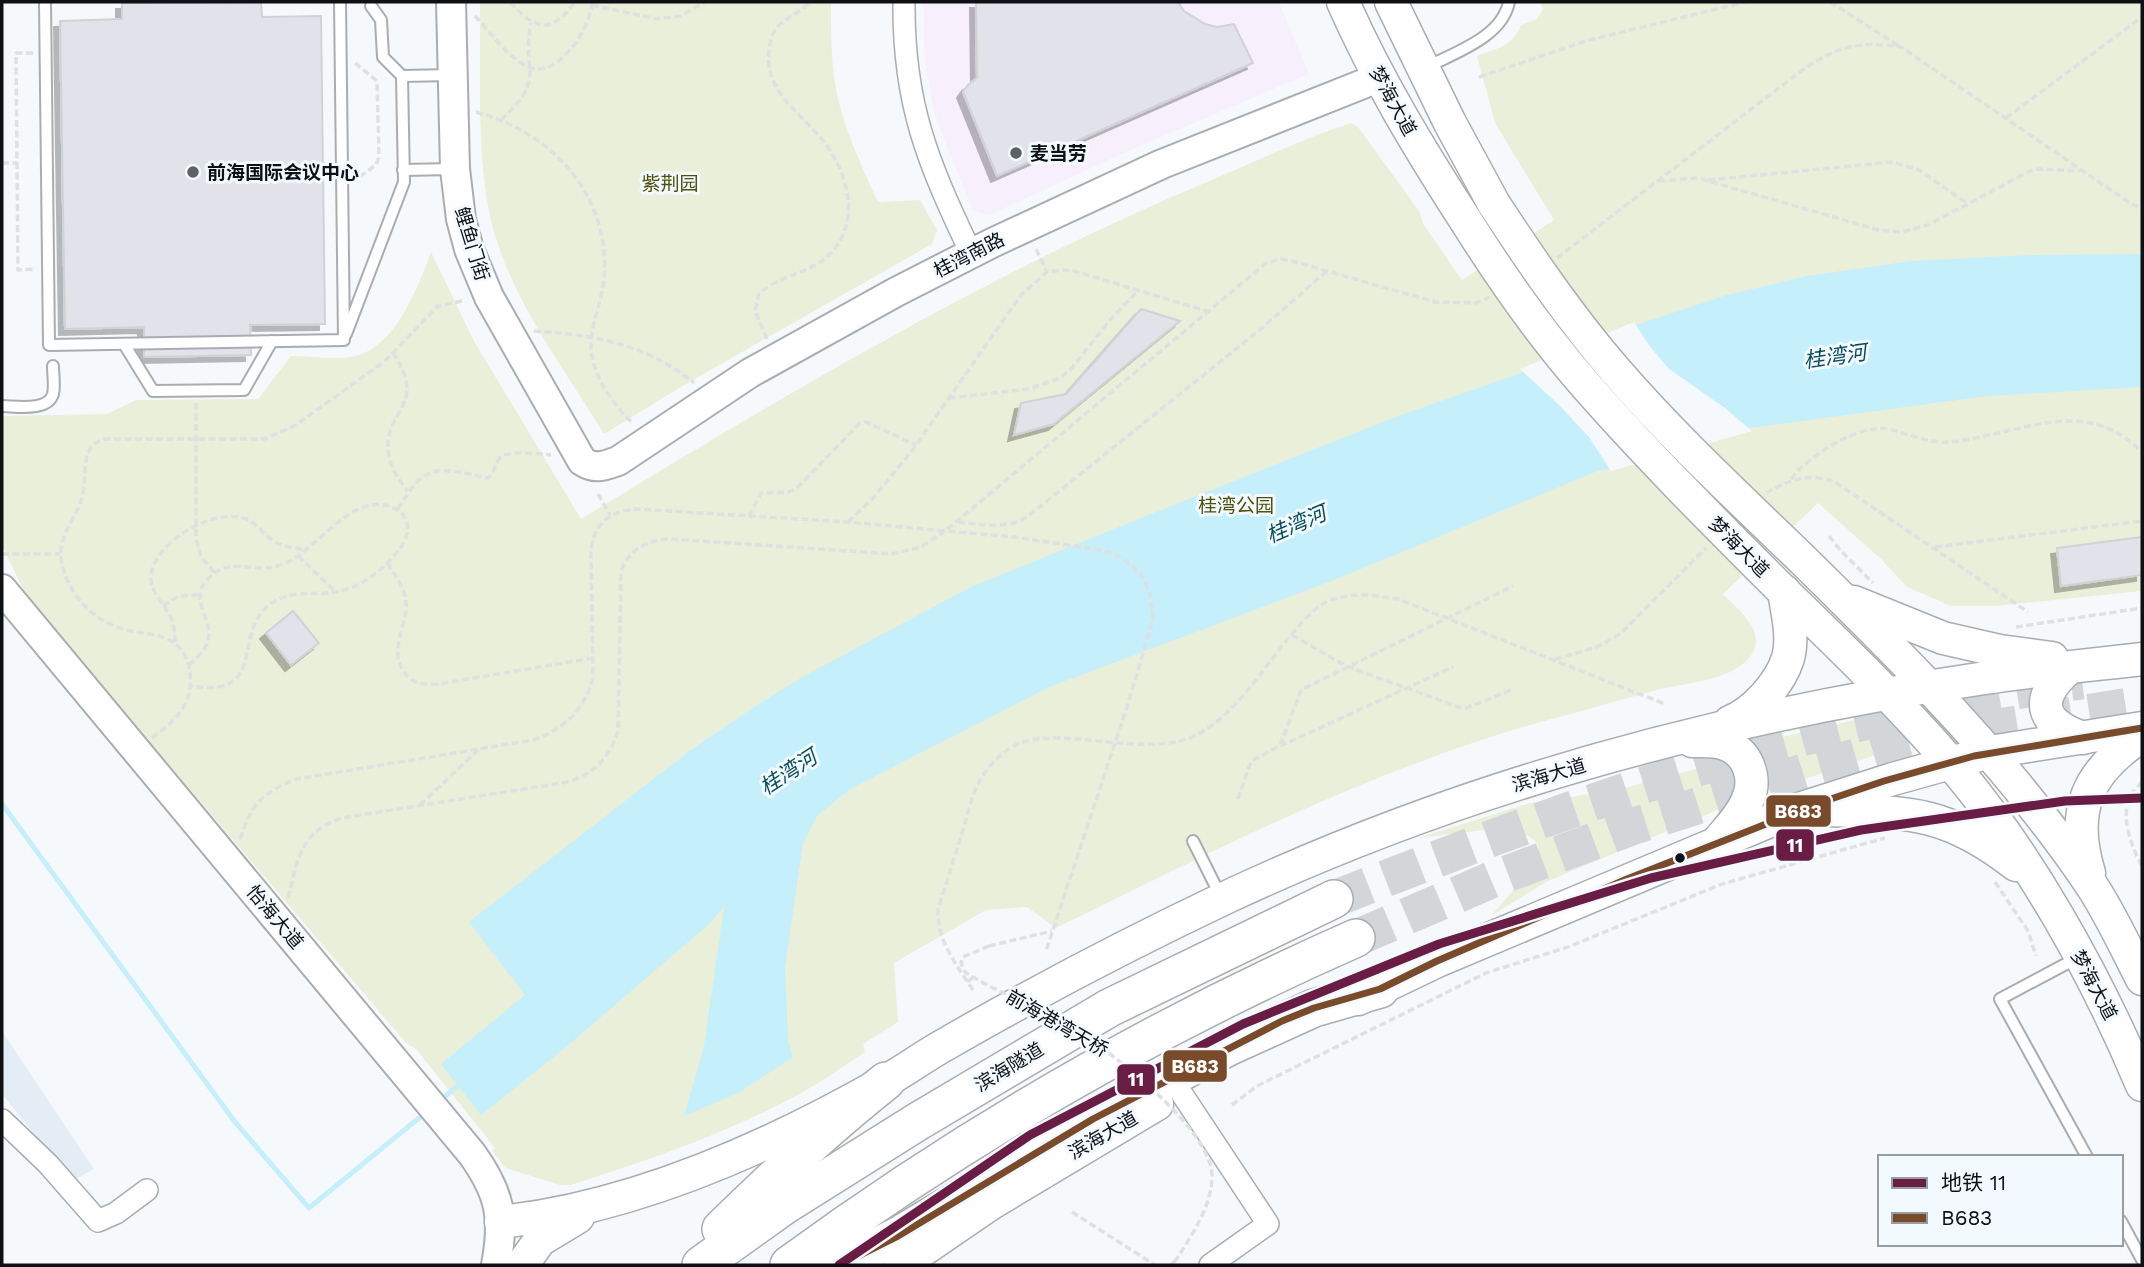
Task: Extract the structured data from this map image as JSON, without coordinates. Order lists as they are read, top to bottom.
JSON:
{
  "streets": {
    "highway": ["滨海隧道"],
    "main road": ["梦海大道", "滨海大道"],
    "street": ["鲤鱼门街", "桂湾南路", "怡海大道"],
    "path": ["前海港湾天桥"]
  },
  "crossings": [
    ["梦海大道", "桂湾南路"],
    ["梦海大道", "滨海大道"],
    ["鲤鱼门街", "桂湾南路"]
  ],
  "water": ["桂湾河"],
  "parks": ["紫荆园", "桂湾公园"],
  "places": ["麦当劳", "前海国际会议中心"],
  "lines": ["transit line B683", "metro line 11"],
  "legend": ["地铁 11", "B683"]
}
